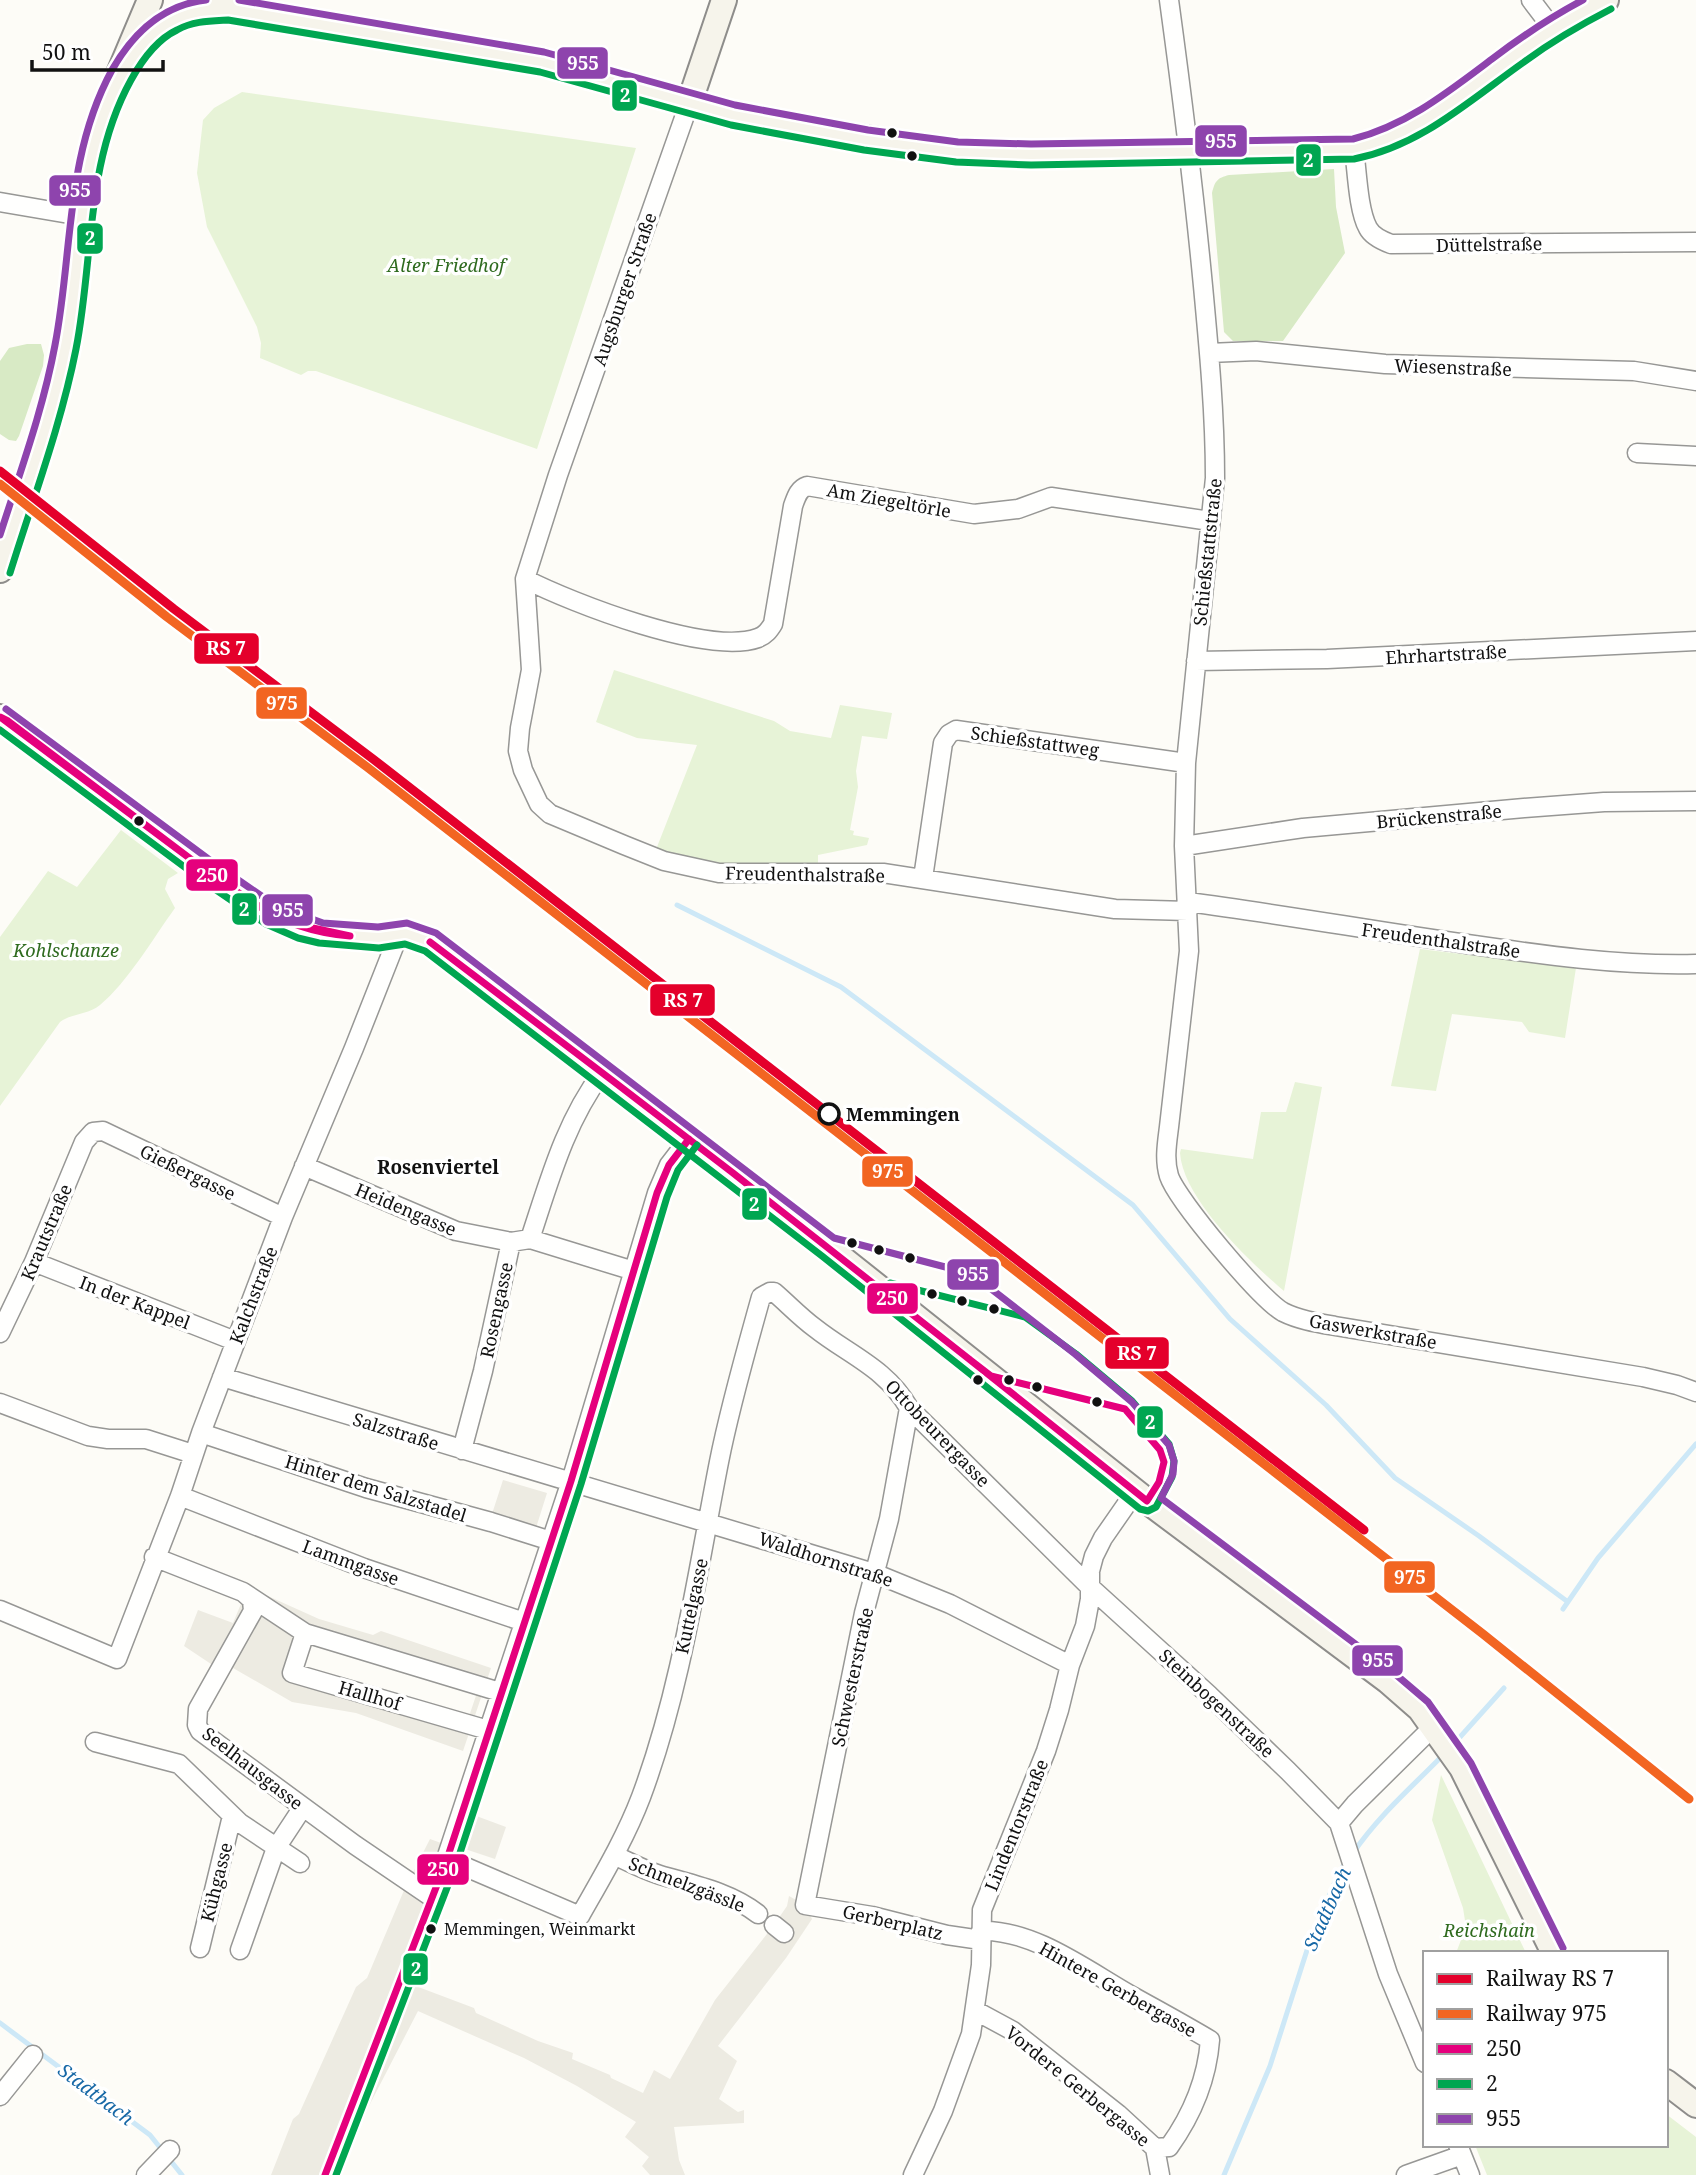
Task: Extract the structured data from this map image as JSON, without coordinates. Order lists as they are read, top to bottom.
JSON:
{
  "streets": {
    "street": [
      "Düttelstraße",
      "Augsburger Straße",
      "Wiesenstraße",
      "Am Ziegeltörle",
      "Schießstattstraße",
      "Ehrhartstraße",
      "Schießstattweg",
      "Brückenstraße",
      "Freudenthalstraße",
      "Gießergasse",
      "Heidengasse",
      "Krautstraße",
      "Kalchstraße",
      "In der Kappel",
      "Rosengasse",
      "Gaswerkstraße",
      "Salzstraße",
      "Ottobeurergasse",
      "Hinter dem Salzstadel",
      "Waldhornstraße",
      "Lammgasse",
      "Kuttelgasse",
      "Schwesterstraße",
      "Hallhof",
      "Steinbogenstraße",
      "Seelhausgasse",
      "Lindentorstraße",
      "Kühgasse",
      "Schmelzgässle",
      "Gerberplatz",
      "Hintere Gerbergasse",
      "Vordere Gerbergasse"
    ]
  },
  "crossings": [
    ["Augsburger Straße", "Am Ziegeltörle"],
    ["Augsburger Straße", "Freudenthalstraße"],
    ["Wiesenstraße", "Schießstattstraße"],
    ["Am Ziegeltörle", "Schießstattstraße"],
    ["Am Ziegeltörle", "Freudenthalstraße"],
    ["Schießstattstraße", "Ehrhartstraße"],
    ["Schießstattstraße", "Schießstattweg"],
    ["Schießstattstraße", "Brückenstraße"],
    ["Schießstattstraße", "Freudenthalstraße"],
    ["Schießstattstraße", "Gaswerkstraße"],
    ["Schießstattweg", "Freudenthalstraße"],
    ["Gießergasse", "Krautstraße"],
    ["Gießergasse", "Kalchstraße"],
    ["Heidengasse", "Kalchstraße"],
    ["Heidengasse", "Rosengasse"],
    ["Krautstraße", "In der Kappel"],
    ["Kalchstraße", "In der Kappel"],
    ["Kalchstraße", "Salzstraße"],
    ["Kalchstraße", "Hinter dem Salzstadel"],
    ["Kalchstraße", "Lammgasse"],
    ["Rosengasse", "Salzstraße"],
    ["Salzstraße", "Waldhornstraße"],
    ["Ottobeurergasse", "Kuttelgasse"],
    ["Ottobeurergasse", "Schwesterstraße"],
    ["Ottobeurergasse", "Steinbogenstraße"],
    ["Ottobeurergasse", "Lindentorstraße"],
    ["Waldhornstraße", "Kuttelgasse"],
    ["Waldhornstraße", "Schwesterstraße"],
    ["Waldhornstraße", "Lindentorstraße"],
    ["Kuttelgasse", "Seelhausgasse"],
    ["Kuttelgasse", "Schmelzgässle"],
    ["Schwesterstraße", "Gerberplatz"],
    ["Steinbogenstraße", "Lindentorstraße"],
    ["Lindentorstraße", "Gerberplatz"],
    ["Lindentorstraße", "Hintere Gerbergasse"],
    ["Lindentorstraße", "Vordere Gerbergasse"],
    ["Gerberplatz", "Hintere Gerbergasse"],
    ["Hintere Gerbergasse", "Vordere Gerbergasse"]
  ],
  "districts": ["Rosenviertel"],
  "water": ["Stadtbach"],
  "parks": ["Alter Friedhof", "Kohlschanze", "Reichshain"],
  "places": ["Memmingen", "Memmingen, Weinmarkt"],
  "lines": [
    "transit line 955",
    "transit line 2",
    "rail line 975",
    "transit line 250"
  ],
  "legend": [
    "Railway RS 7",
    "Railway 975",
    "250",
    "2",
    "955"
  ],
  "scale_bar": "50 m"
}
